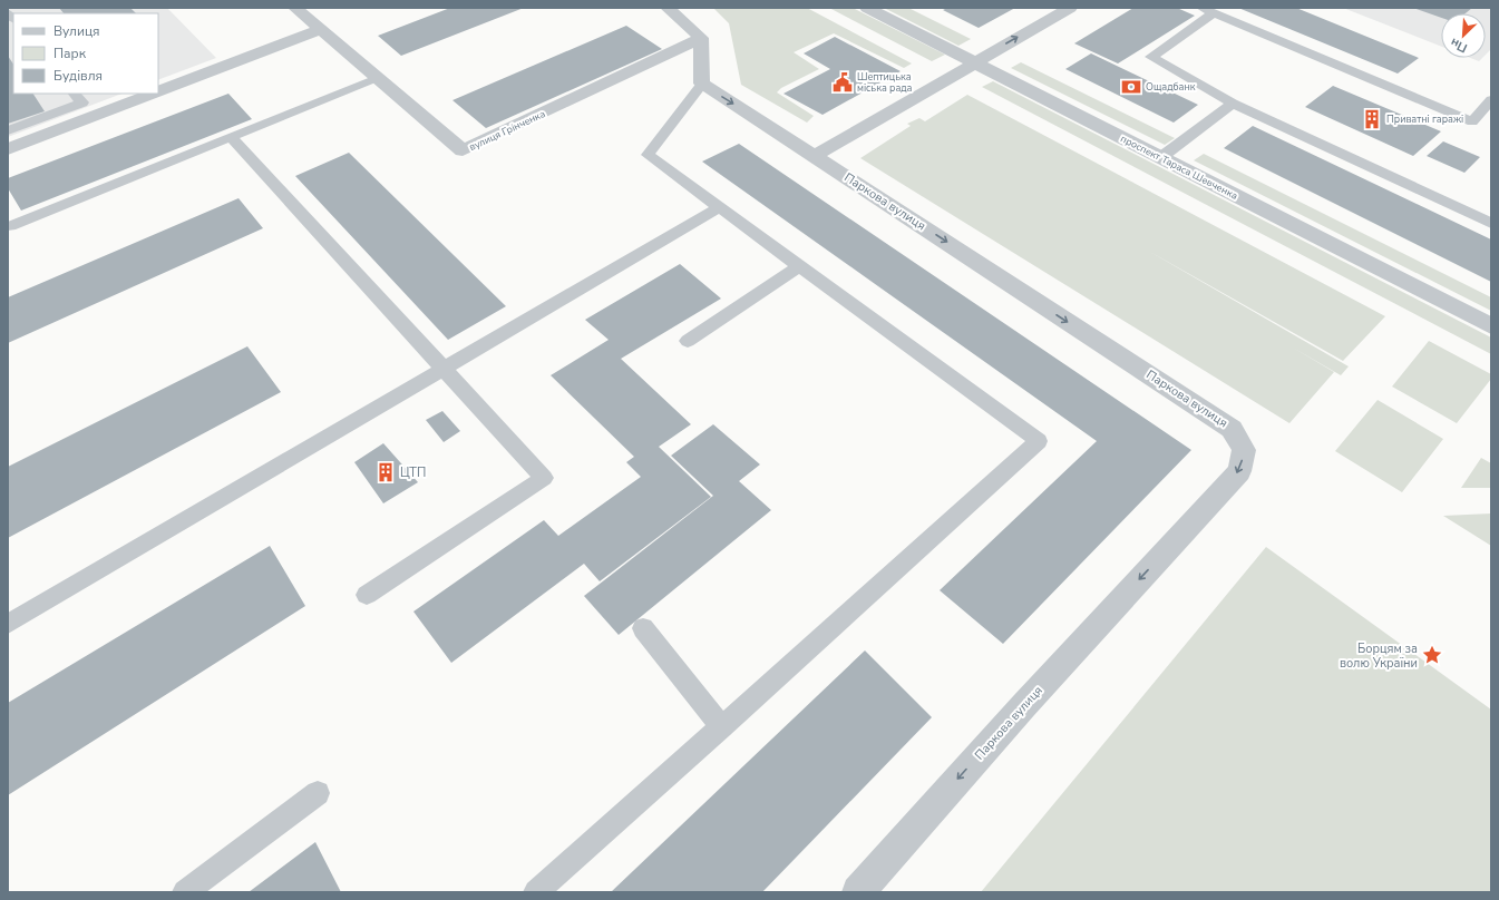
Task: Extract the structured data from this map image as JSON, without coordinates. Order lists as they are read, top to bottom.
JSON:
{
  "streets": {
    "street": ["вулиця Грінченка", "проспект Тараса Шевченка", "Паркова вулиця"]
  },
  "places": {
    "public building": ["Шептицька міська рада"],
    "bank": ["Ощадбанк"],
    "building": ["Приватні гаражі", "ЦТП"],
    "place": ["Борцям за волю України"]
  },
  "legend": ["Вулиця", "Парк", "Будівля"],
  "north": "bottom left"
}
